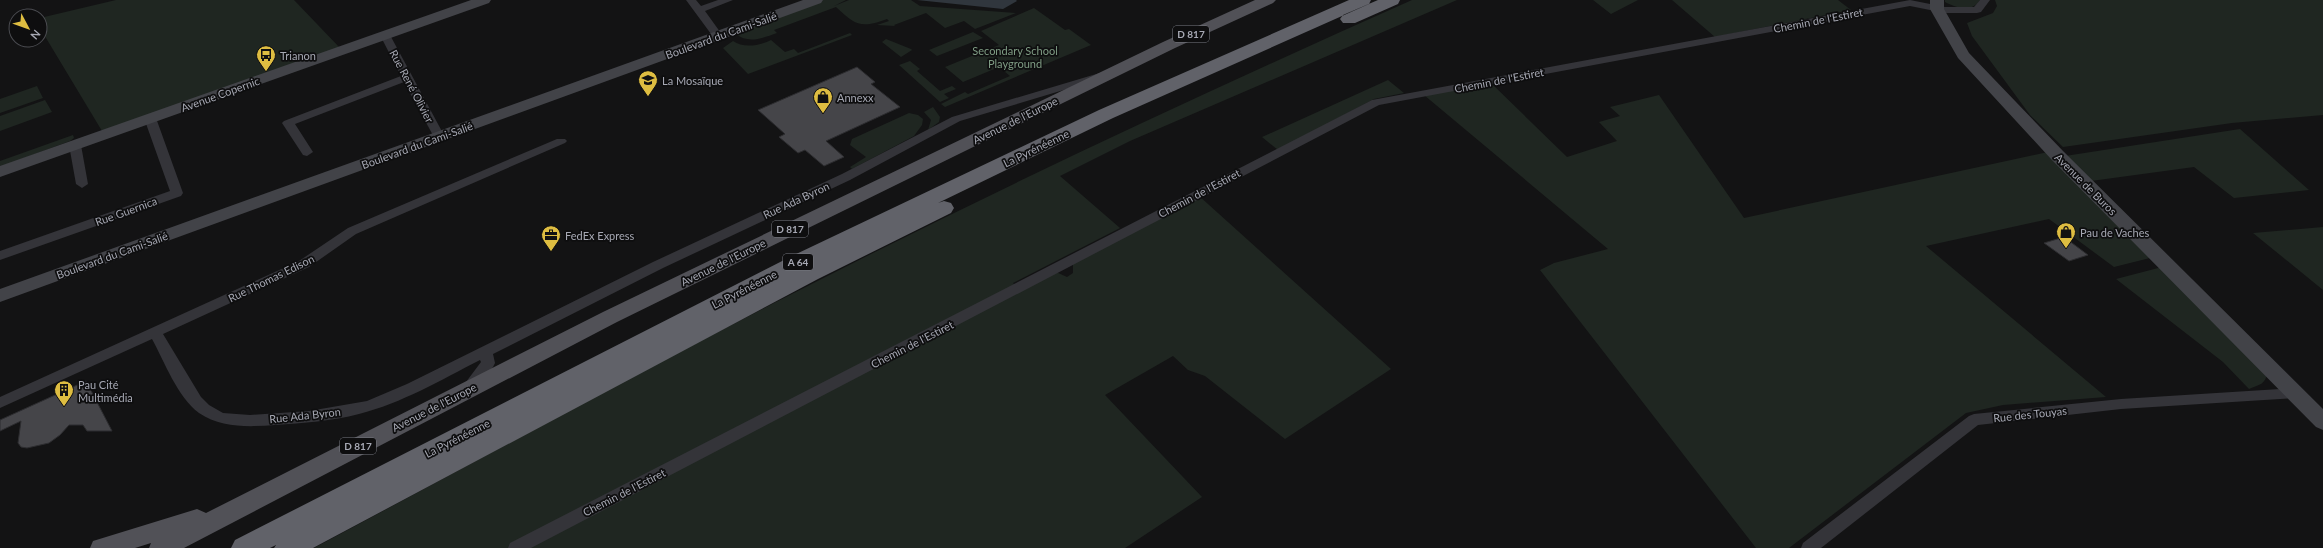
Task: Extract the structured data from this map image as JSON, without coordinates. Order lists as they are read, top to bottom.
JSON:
{
  "streets": {
    "highway": ["La Pyrénéenne", "A 64"],
    "main road": ["D 817", "Avenue de l'Europe"],
    "street": [
      "Chemin de l'Estiret",
      "Boulevard du Cami-Salié",
      "Rue René Olivier",
      "Avenue Copernic",
      "Avenue de Buros",
      "Rue Ada Byron",
      "Rue Guernica",
      "Rue Thomas Edison",
      "Rue des Touyas"
    ]
  },
  "crossings": [
    ["Chemin de l'Estiret", "Avenue de Buros"],
    ["Boulevard du Cami-Salié", "Rue René Olivier"],
    ["Rue René Olivier", "Avenue Copernic"],
    ["Avenue Copernic", "Rue Guernica"],
    ["Avenue de l'Europe", "Rue Ada Byron"],
    ["Avenue de Buros", "Rue des Touyas"],
    ["Rue Ada Byron", "Rue Thomas Edison"]
  ],
  "parks": ["Secondary School Playground"],
  "places": {
    "bus stop": ["Trianon"],
    "school or university": ["La Mosaïque"],
    "shop": ["Annexx", "Pau de Vaches"],
    "office": ["FedEx Express"],
    "building": ["Pau Cité Multimédia"]
  },
  "north": "bottom right"
}
